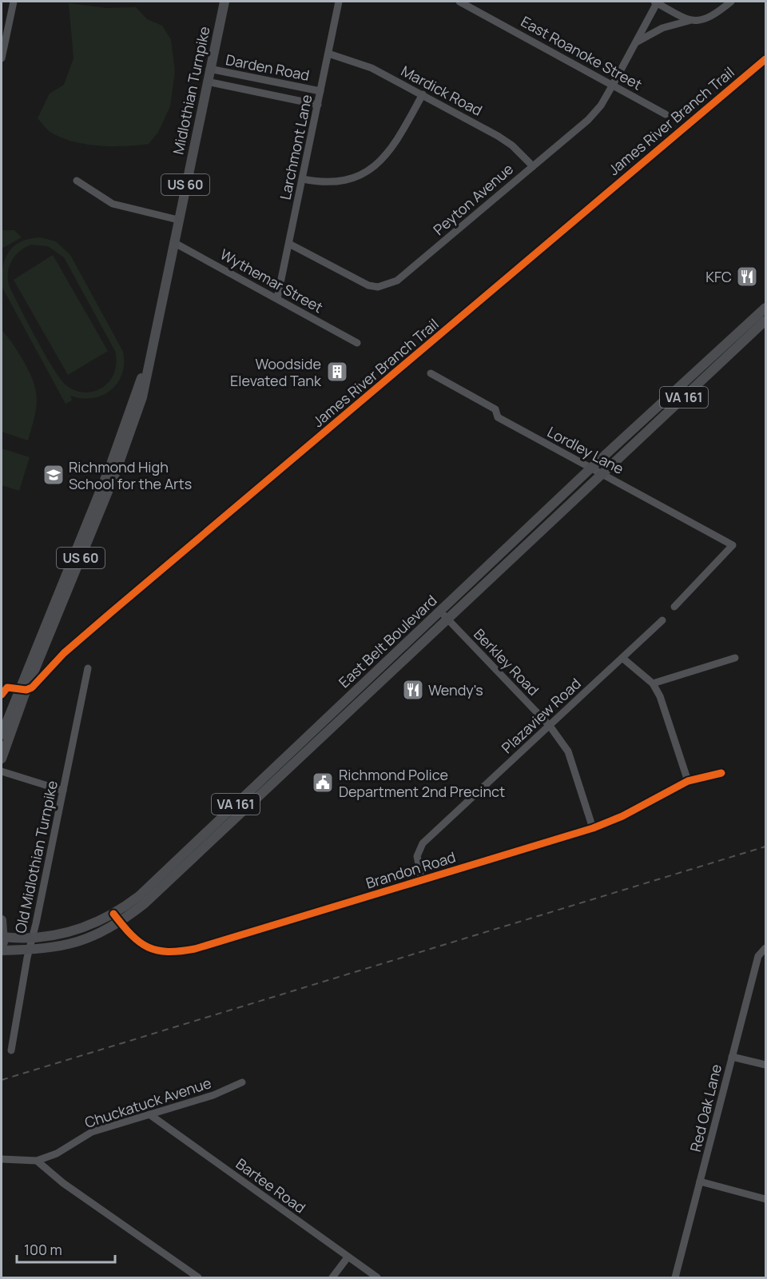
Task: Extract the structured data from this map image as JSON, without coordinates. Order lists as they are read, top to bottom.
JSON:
{
  "streets": {
    "main road": [
      "Midlothian Turnpike",
      "US 60",
      "VA 161",
      "East Belt Boulevard"
    ],
    "street": [
      "East Roanoke Street",
      "Darden Road",
      "Mardick Road",
      "Larchmont Lane",
      "Peyton Avenue",
      "Wythemar Street",
      "Lordley Lane",
      "Berkley Road",
      "Plazaview Road",
      "Old Midlothian Turnpike",
      "Brandon Road",
      "Chuckatuck Avenue",
      "Red Oak Lane",
      "Bartee Road"
    ],
    "cycle path": ["James River Branch Trail"]
  },
  "crossings": [
    ["East Roanoke Street", "Peyton Avenue"],
    ["Darden Road", "Midlothian Turnpike"],
    ["Darden Road", "Larchmont Lane"],
    ["Midlothian Turnpike", "Wythemar Street"],
    ["Mardick Road", "Larchmont Lane"],
    ["Mardick Road", "Peyton Avenue"],
    ["Larchmont Lane", "Peyton Avenue"],
    ["Larchmont Lane", "Wythemar Street"],
    ["Lordley Lane", "East Belt Boulevard"],
    ["East Belt Boulevard", "Berkley Road"],
    ["East Belt Boulevard", "Old Midlothian Turnpike"],
    ["East Belt Boulevard", "Brandon Road"],
    ["Berkley Road", "Plazaview Road"],
    ["Berkley Road", "Brandon Road"],
    ["Plazaview Road", "Brandon Road"],
    ["Chuckatuck Avenue", "Bartee Road"]
  ],
  "places": {
    "restaurant": ["KFC", "Wendy's"],
    "building": ["Woodside Elevated Tank"],
    "school or university": ["Richmond High School for the Arts"],
    "public building": ["Richmond Police Department 2nd Precinct"]
  },
  "scale_bar": "100 m"
}
